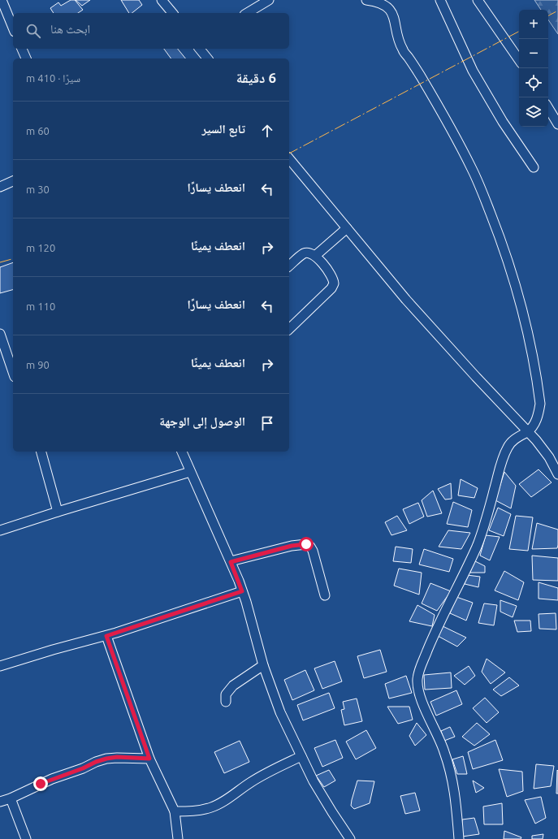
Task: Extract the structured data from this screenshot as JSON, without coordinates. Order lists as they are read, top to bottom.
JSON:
{
  "page": {
    "map_buttons": ["+", "−"],
    "search": "ابحث هنا",
    "heading": ["6 دقيقة", "سيرًا · 410 m"],
    "list": [
      ["تابع السير", "60 m"],
      ["انعطف يسارًا", "30 m"],
      ["انعطف يمينًا", "120 m"],
      ["انعطف يسارًا", "110 m"],
      ["انعطف يمينًا", "90 m"],
      "الوصول إلى الوجهة"
    ]
  }
}
